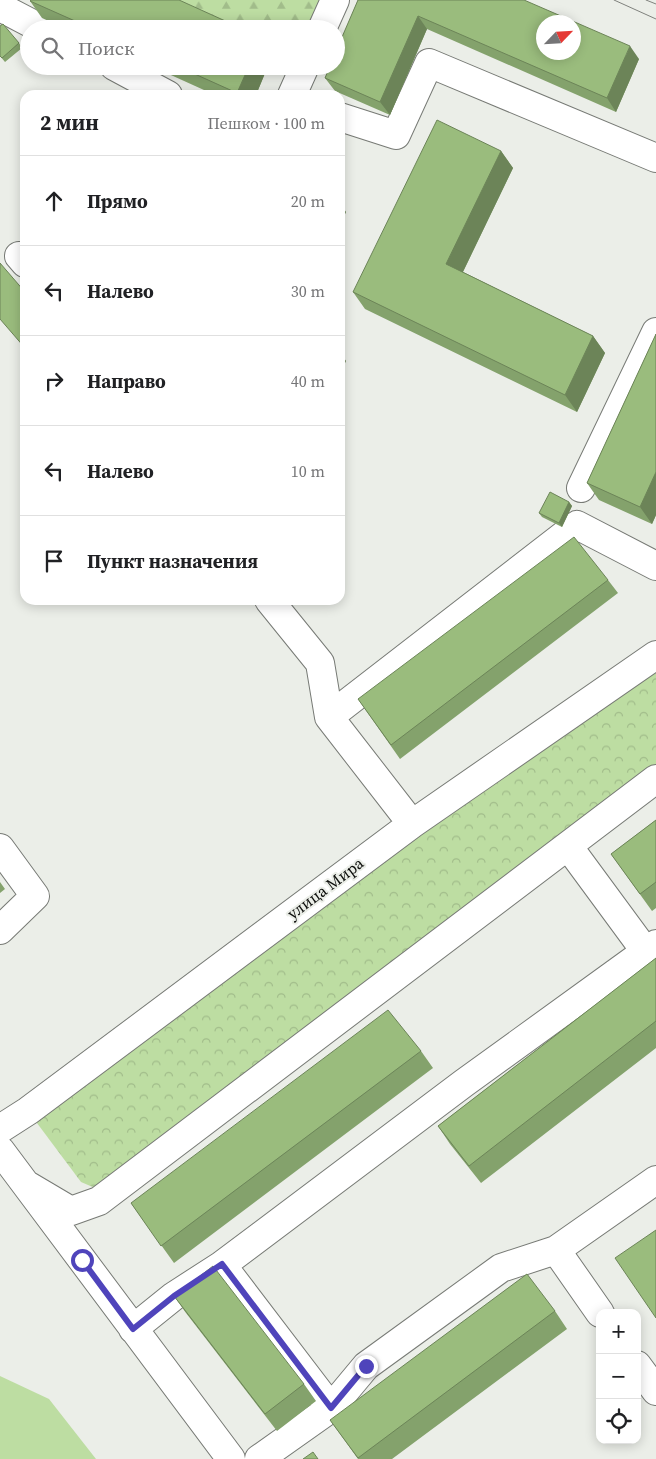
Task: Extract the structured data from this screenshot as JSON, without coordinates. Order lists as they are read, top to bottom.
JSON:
{
  "streets": {
    "street": ["улица Мира"]
  },
  "north": "top right",
  "page": {
    "search": "Поиск",
    "heading": ["2 мин", "Пешком · 100 m"],
    "list": [
      ["Прямо", "20 m"],
      ["Налево", "30 m"],
      ["Направо", "40 m"],
      ["Налево", "10 m"],
      "Пункт назначения"
    ],
    "map_buttons": ["+", "−"]
  }
}
